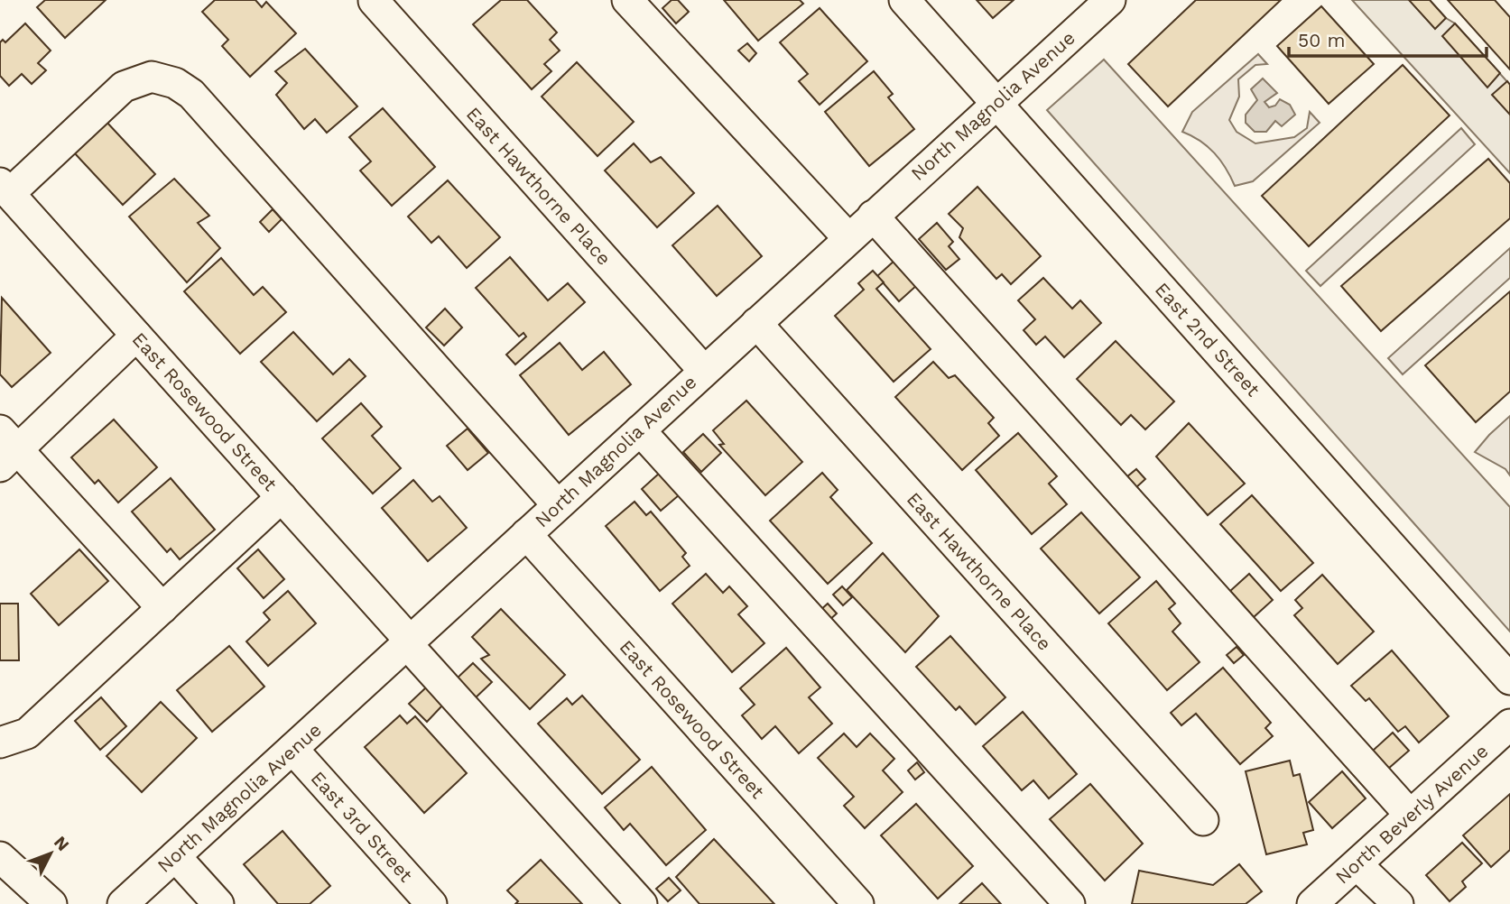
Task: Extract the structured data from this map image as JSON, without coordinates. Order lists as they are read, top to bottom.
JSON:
{
  "streets": {
    "street": [
      "North Magnolia Avenue",
      "East Hawthorne Place",
      "East 2nd Street",
      "East Rosewood Street",
      "North Beverly Avenue",
      "East 3rd Street"
    ]
  },
  "crossings": [
    ["North Magnolia Avenue", "East Hawthorne Place"],
    ["North Magnolia Avenue", "East 2nd Street"],
    ["North Magnolia Avenue", "East Rosewood Street"],
    ["North Magnolia Avenue", "East 3rd Street"]
  ],
  "scale_bar": "50 m",
  "north": "top right"
}
